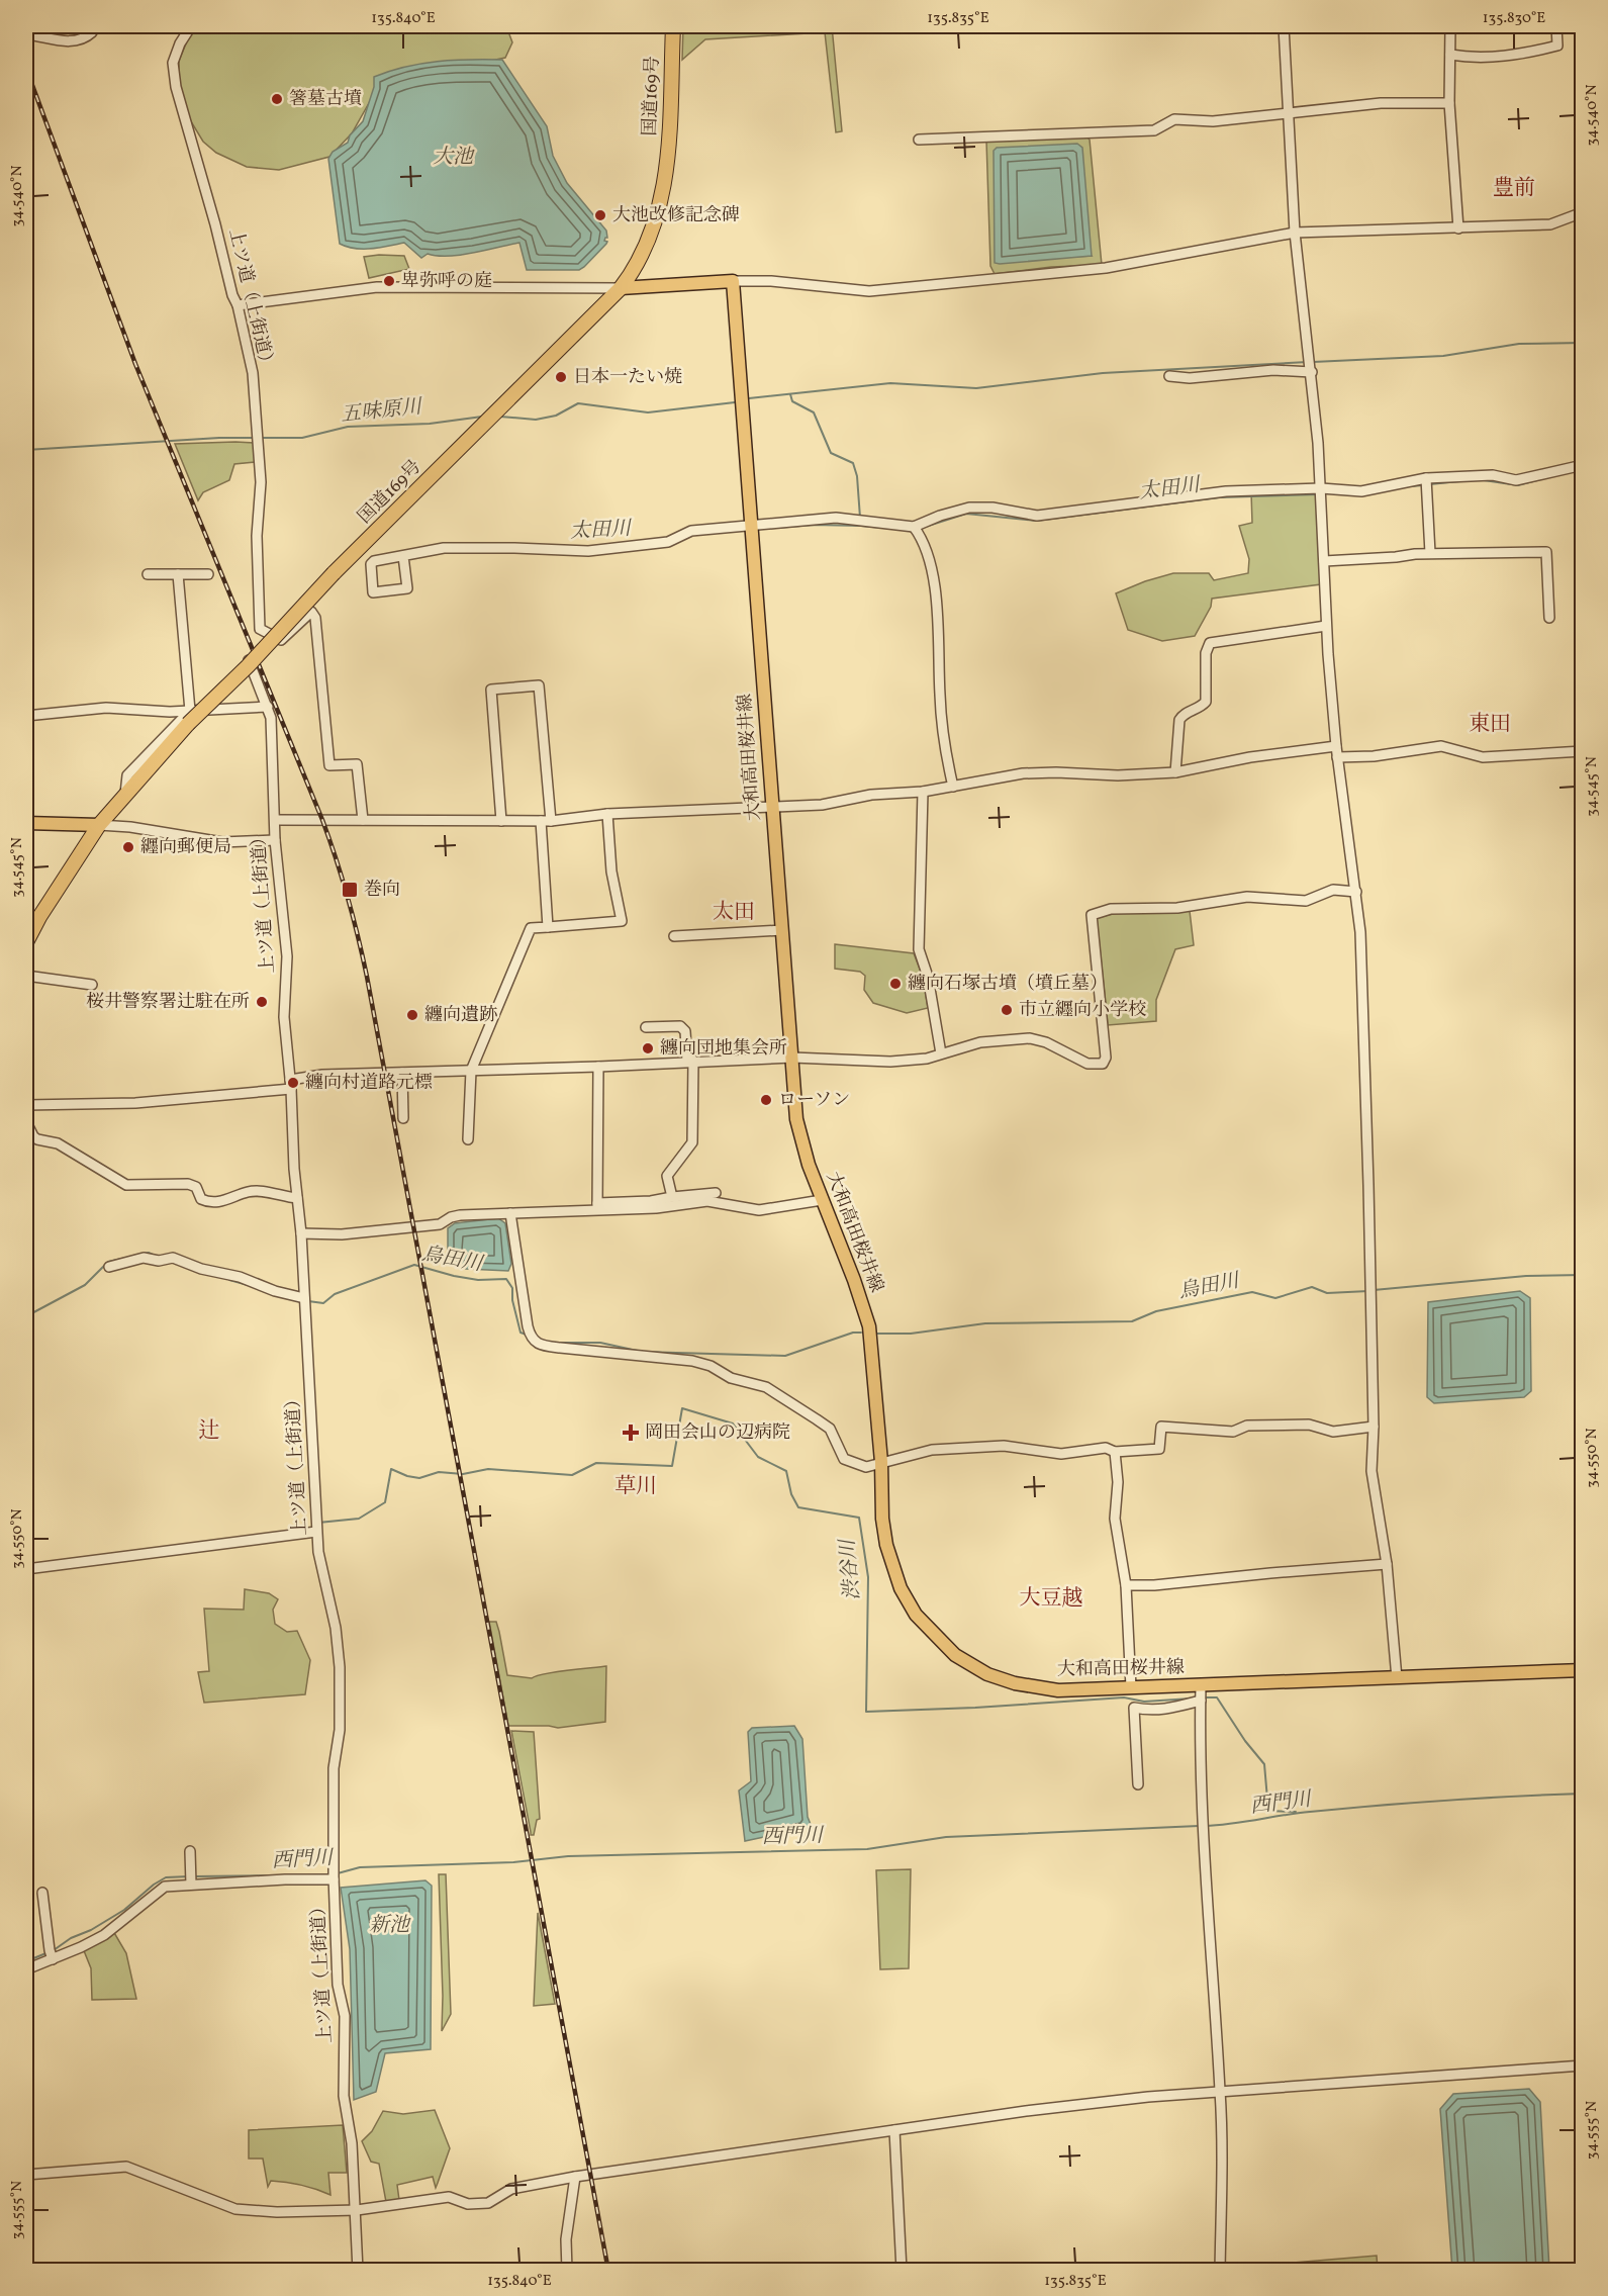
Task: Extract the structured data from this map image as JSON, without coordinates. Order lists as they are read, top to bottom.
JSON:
{
  "streets": {
    "highway": ["国道169号"],
    "main road": ["大和高田桜井線"],
    "street": ["上ツ道（上街道）"]
  },
  "districts": [
    "豊前",
    "東田",
    "太田",
    "辻",
    "草川",
    "大豆越"
  ],
  "water": [
    "大池",
    "五味原川",
    "太田川",
    "烏田川",
    "渋谷川",
    "西門川",
    "新池"
  ],
  "places": {
    "other": [
      "箸墓古墳",
      "大池改修記念碑",
      "卑弥呼の庭",
      "日本一たい焼",
      "纒向郵便局",
      "纏向石塚古墳（墳丘墓）",
      "桜井警察署辻駐在所",
      "市立纒向小学校",
      "纏向遺跡",
      "纏向団地集会所",
      "纏向村道路元標",
      "ローソン"
    ],
    "transit": ["巻向"],
    "health": ["岡田会山の辺病院"]
  },
  "coordinates": [
    "135.840°E",
    "135.835°E",
    "135.830°E",
    "34.540°N",
    "34.545°N",
    "34.550°N",
    "34.555°N"
  ]
}
